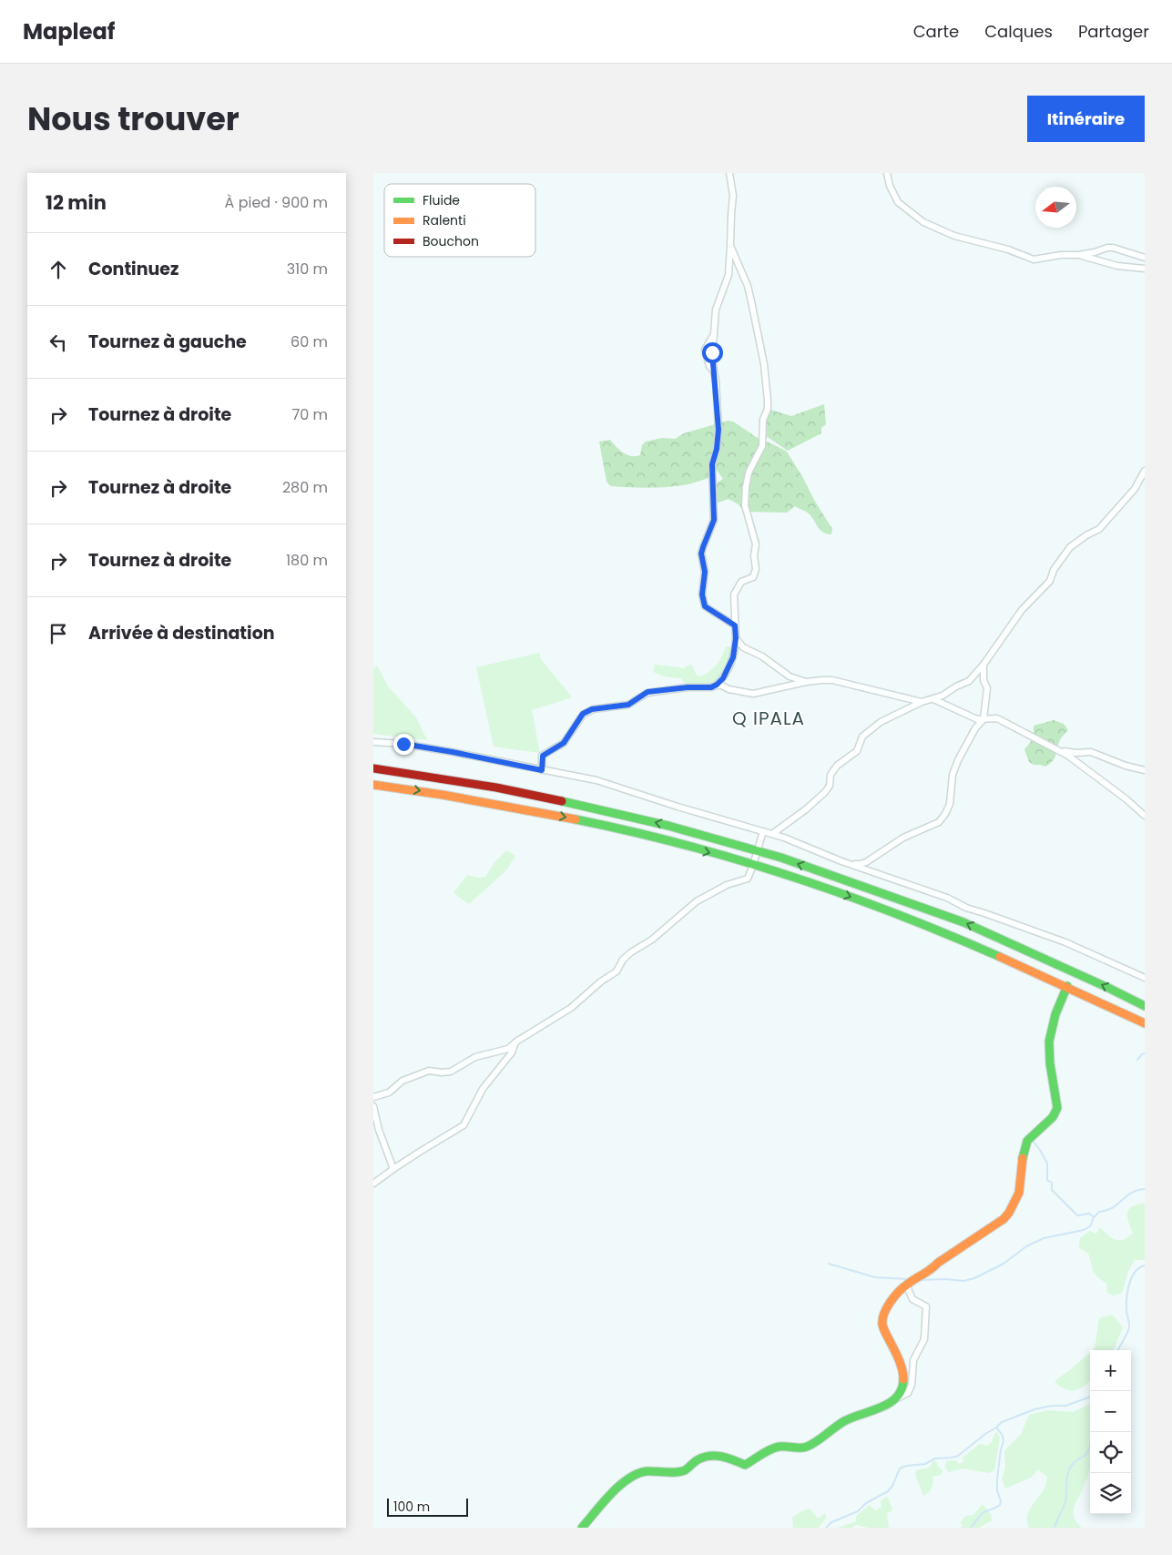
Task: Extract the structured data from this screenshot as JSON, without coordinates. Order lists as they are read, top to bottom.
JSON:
{
  "districts": ["Q IPALA"],
  "legend": ["Fluide", "Ralenti", "Bouchon"],
  "scale_bar": "100 m",
  "north": "left",
  "page": {
    "header": "Mapleaf",
    "nav": ["Carte", "Calques", "Partager"],
    "title": "Nous trouver",
    "buttons": "Itinéraire",
    "heading": ["12 min", "À pied · 900 m"],
    "list": [
      ["Continuez", "310 m"],
      ["Tournez à gauche", "60 m"],
      ["Tournez à droite", "70 m"],
      ["Tournez à droite", "280 m"],
      ["Tournez à droite", "180 m"],
      "Arrivée à destination"
    ],
    "map_buttons": ["+", "−"],
    "scale": "100 m"
  }
}
